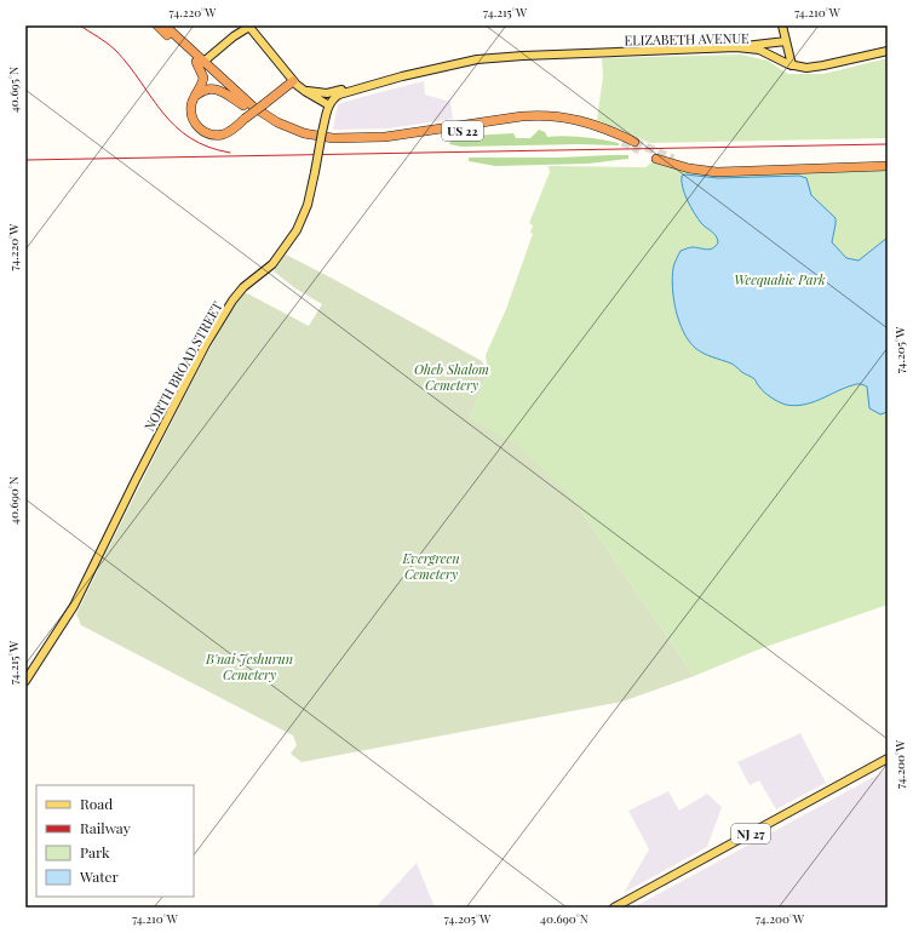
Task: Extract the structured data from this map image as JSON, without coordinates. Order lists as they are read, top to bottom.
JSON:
{
  "streets": {
    "highway": ["US 22"],
    "main road": ["ELIZABETH AVENUE", "NORTH BROAD STREET", "NJ 27"]
  },
  "parks": [
    "Weequahic Park",
    "Oheb Shalom Cemetery",
    "Evergreen Cemetery",
    "B'nai Jeshurun Cemetery"
  ],
  "legend": [
    "Road",
    "Railway",
    "Park",
    "Water"
  ],
  "coordinates": [
    "74.220°W",
    "74.215°W",
    "74.210°W",
    "40.695°N",
    "74.205°W",
    "40.690°N",
    "74.200°W"
  ]
}
